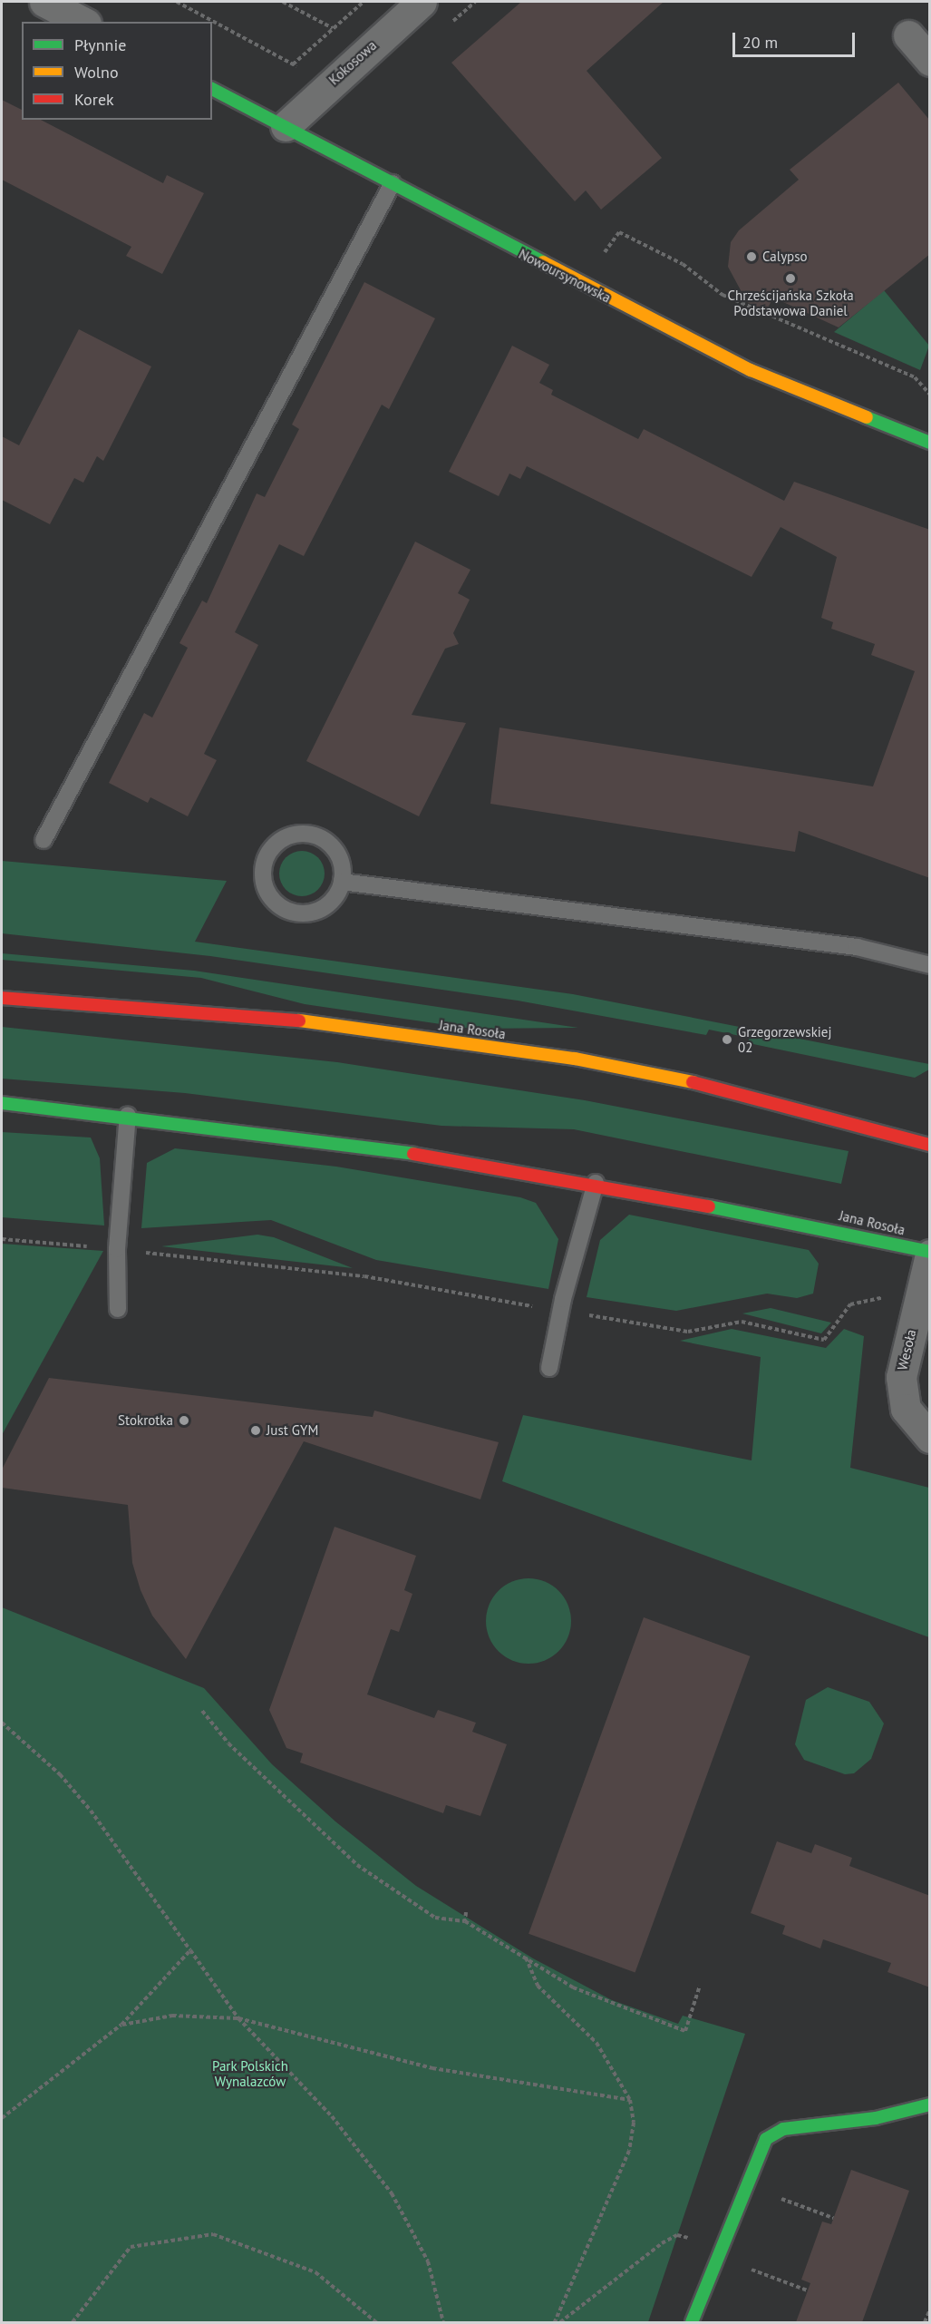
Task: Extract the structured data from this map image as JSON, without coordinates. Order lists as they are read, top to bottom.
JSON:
{
  "streets": {
    "main road": ["Nowoursynowska", "Jana Rosoła"],
    "street": ["Kokosowa", "Wesoła"]
  },
  "crossings": [
    ["Kokosowa", "Nowoursynowska"],
    ["Jana Rosoła", "Wesoła"]
  ],
  "parks": ["Park Polskich Wynalazców"],
  "places": [
    "Calypso",
    "Chrześcijańska Szkoła Podstawowa Daniel",
    "Grzegorzewskiej 02",
    "Stokrotka",
    "Just GYM"
  ],
  "legend": ["Płynnie", "Wolno", "Korek"],
  "scale_bar": "20 m"
}
